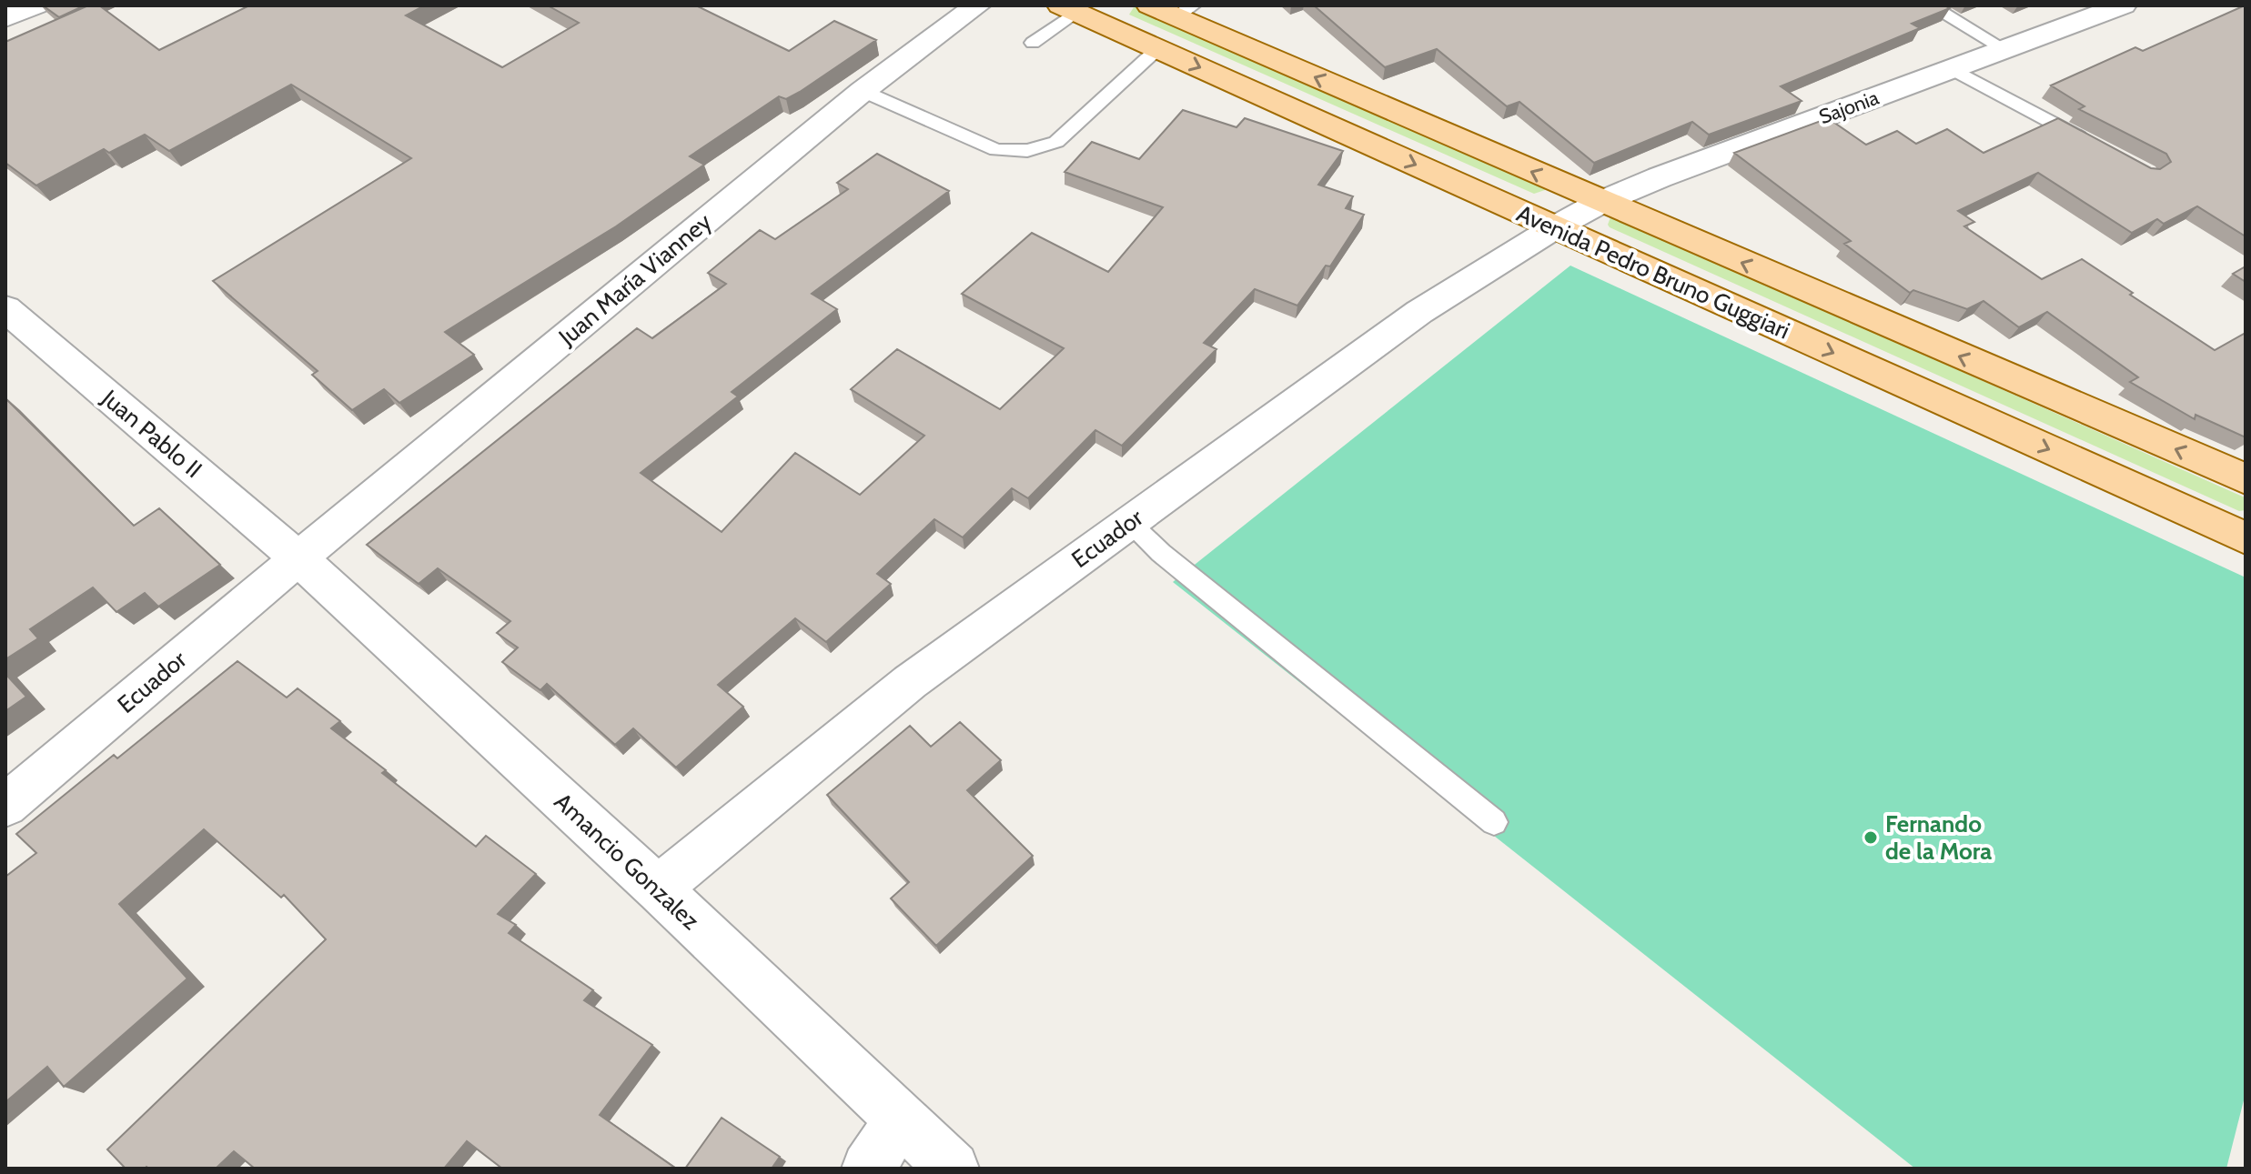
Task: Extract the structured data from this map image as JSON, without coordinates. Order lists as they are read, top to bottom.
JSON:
{
  "streets": {
    "main road": ["Avenida Pedro Bruno Guggiari"],
    "street": [
      "Sajonia",
      "Juan María Vianney",
      "Juan Pablo II",
      "Ecuador",
      "Amancio Gonzalez"
    ]
  },
  "crossings": [
    ["Sajonia", "Avenida Pedro Bruno Guggiari"],
    ["Sajonia", "Ecuador"],
    ["Avenida Pedro Bruno Guggiari", "Ecuador"],
    ["Juan María Vianney", "Juan Pablo II"],
    ["Juan María Vianney", "Ecuador"],
    ["Juan María Vianney", "Amancio Gonzalez"],
    ["Juan Pablo II", "Ecuador"],
    ["Juan Pablo II", "Amancio Gonzalez"],
    ["Ecuador", "Amancio Gonzalez"]
  ],
  "places": ["Fernando de la Mora"]
}
